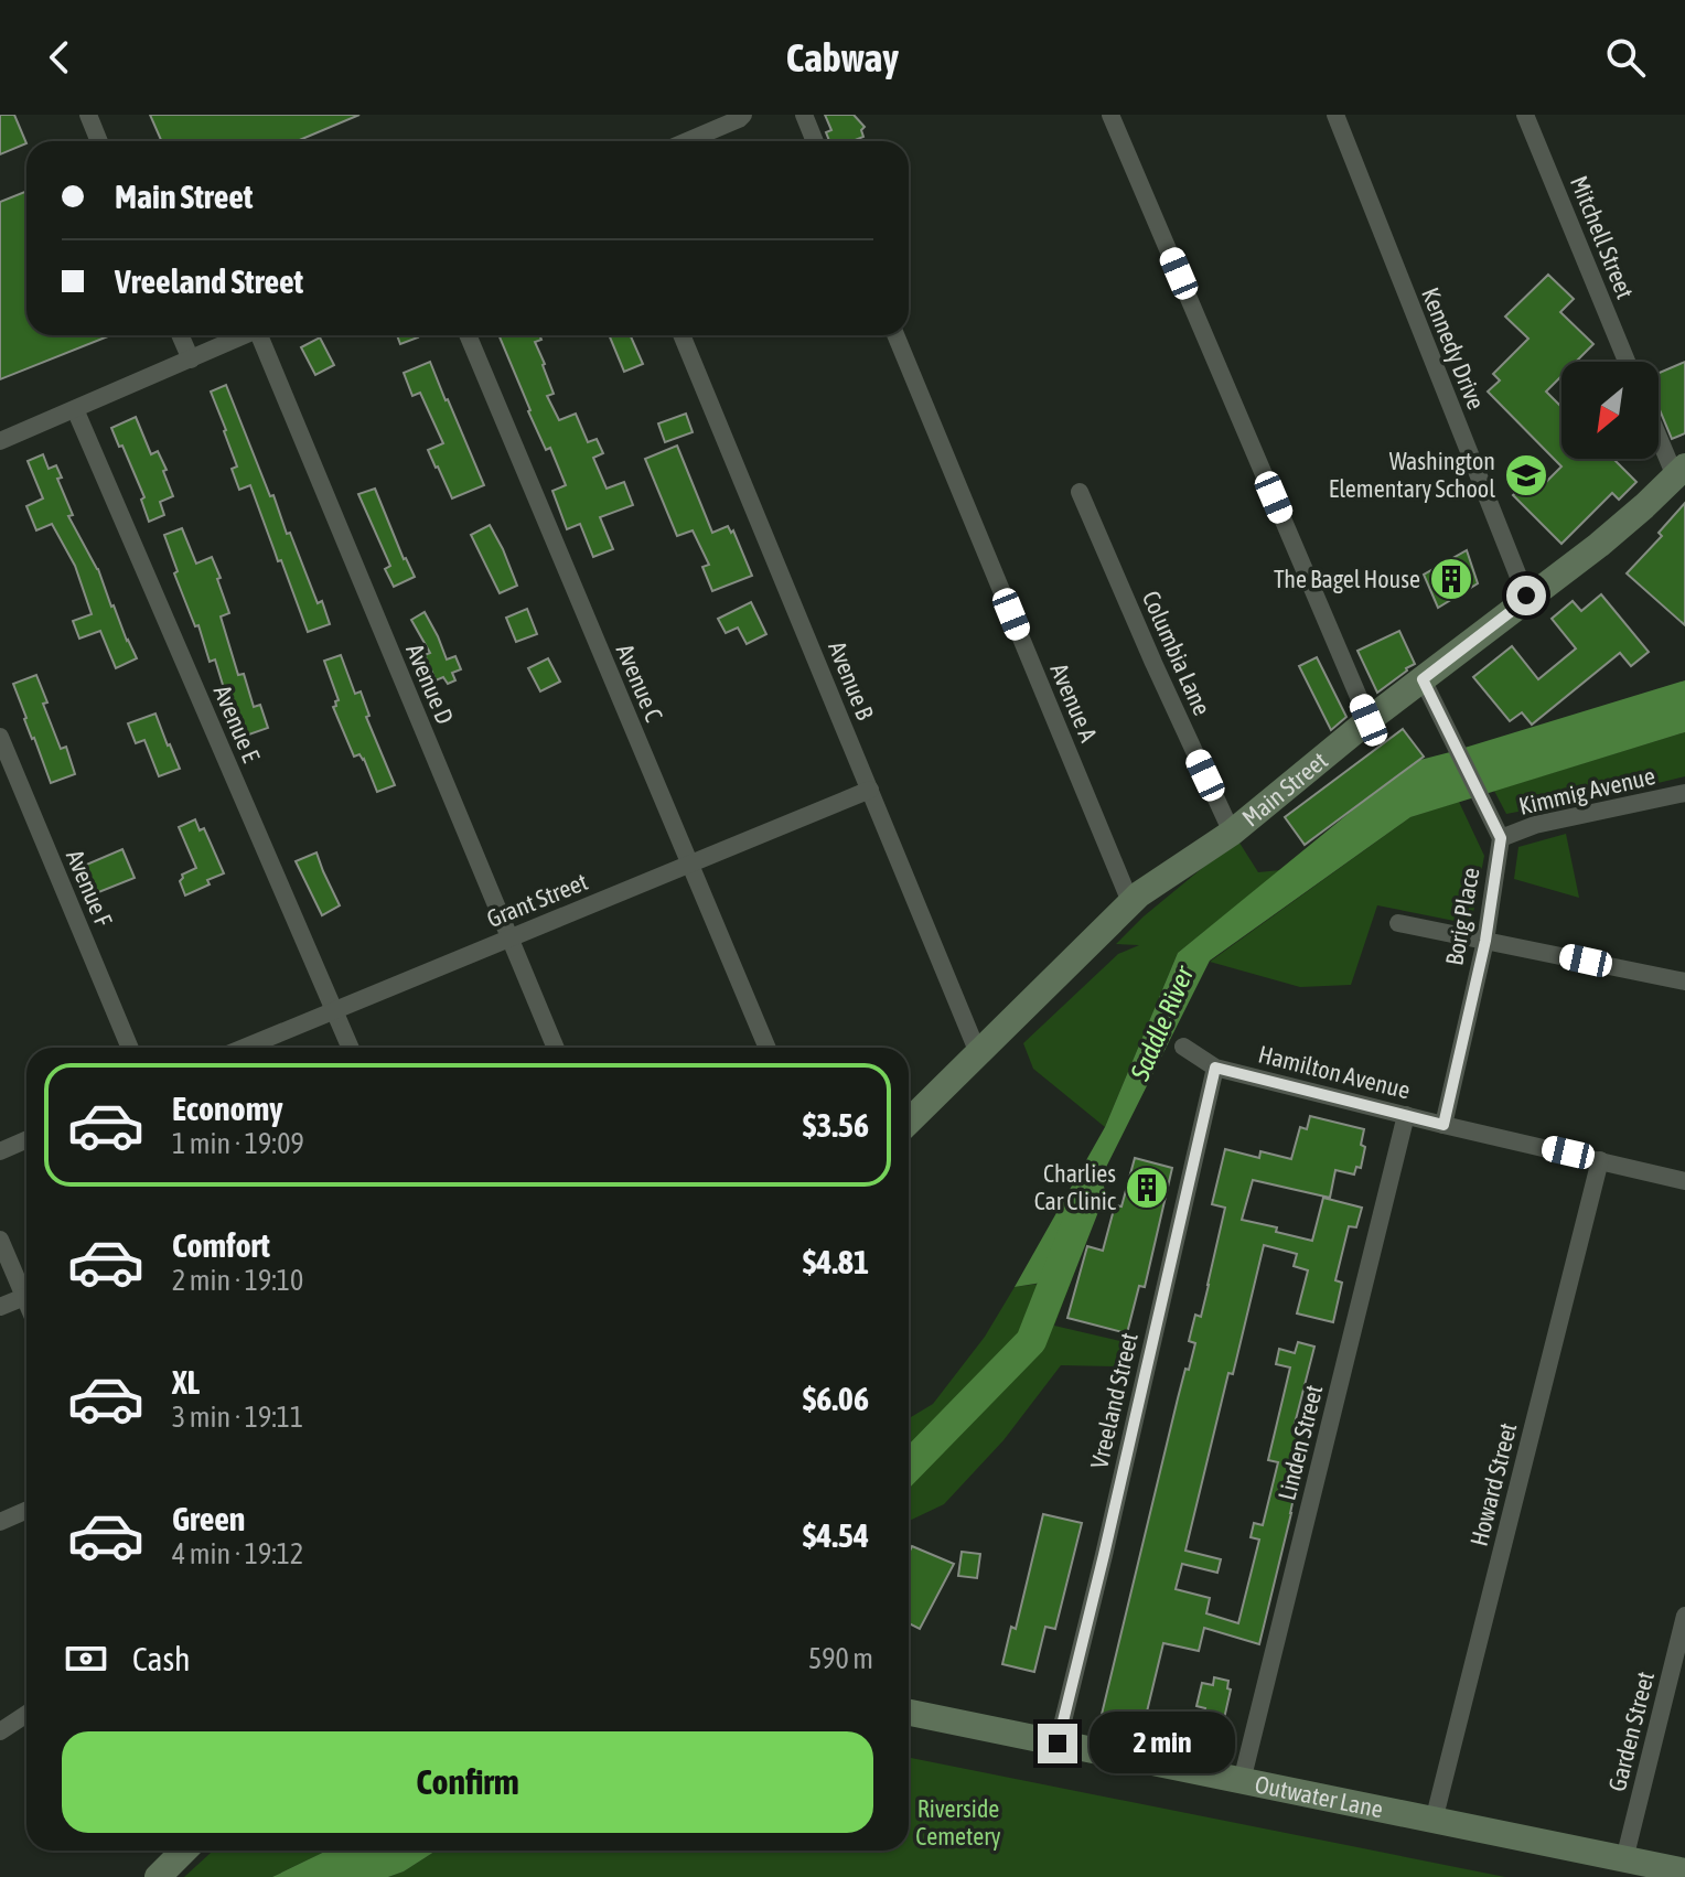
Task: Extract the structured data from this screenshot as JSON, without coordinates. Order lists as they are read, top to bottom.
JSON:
{
  "streets": {
    "street": [
      "Mitchell Street",
      "Kennedy Drive",
      "Columbia Lane",
      "Avenue B",
      "Avenue C",
      "Avenue D",
      "Avenue A",
      "Avenue E",
      "Main Street",
      "Kimmig Avenue",
      "Avenue F",
      "Grant Street",
      "Borig Place",
      "Hamilton Avenue",
      "Vreeland Street",
      "Linden Street",
      "Howard Street",
      "Garden Street",
      "Outwater Lane"
    ]
  },
  "crossings": [
    ["Kennedy Drive", "Main Street"],
    ["Columbia Lane", "Main Street"],
    ["Avenue B", "Main Street"],
    ["Avenue B", "Grant Street"],
    ["Avenue C", "Grant Street"],
    ["Avenue D", "Grant Street"],
    ["Avenue A", "Main Street"],
    ["Avenue E", "Grant Street"],
    ["Main Street", "Borig Place"],
    ["Kimmig Avenue", "Borig Place"],
    ["Borig Place", "Hamilton Avenue"],
    ["Hamilton Avenue", "Vreeland Street"],
    ["Hamilton Avenue", "Linden Street"],
    ["Hamilton Avenue", "Howard Street"],
    ["Vreeland Street", "Outwater Lane"],
    ["Linden Street", "Outwater Lane"],
    ["Howard Street", "Outwater Lane"],
    ["Garden Street", "Outwater Lane"]
  ],
  "water": ["Saddle River"],
  "parks": ["Riverside Cemetery"],
  "places": {
    "school or university": ["Washington Elementary School"],
    "building": ["The Bagel House", "Charlies Car Clinic"]
  },
  "north": "bottom left",
  "page": {
    "header": "Cabway",
    "banner": ["Main Street", "Vreeland Street"],
    "list": [
      {
        "name": "Economy",
        "note": "1 min · 19:09",
        "value": "$3.56"
      },
      {
        "name": "Comfort",
        "note": "2 min · 19:10",
        "value": "$4.81"
      },
      {
        "name": "XL",
        "note": "3 min · 19:11",
        "value": "$6.06"
      },
      {
        "name": "Green",
        "note": "4 min · 19:12",
        "value": "$4.54"
      }
    ],
    "pay": ["Cash", "590 m"],
    "bubble": "2 min",
    "buttons": "Confirm"
  }
}
